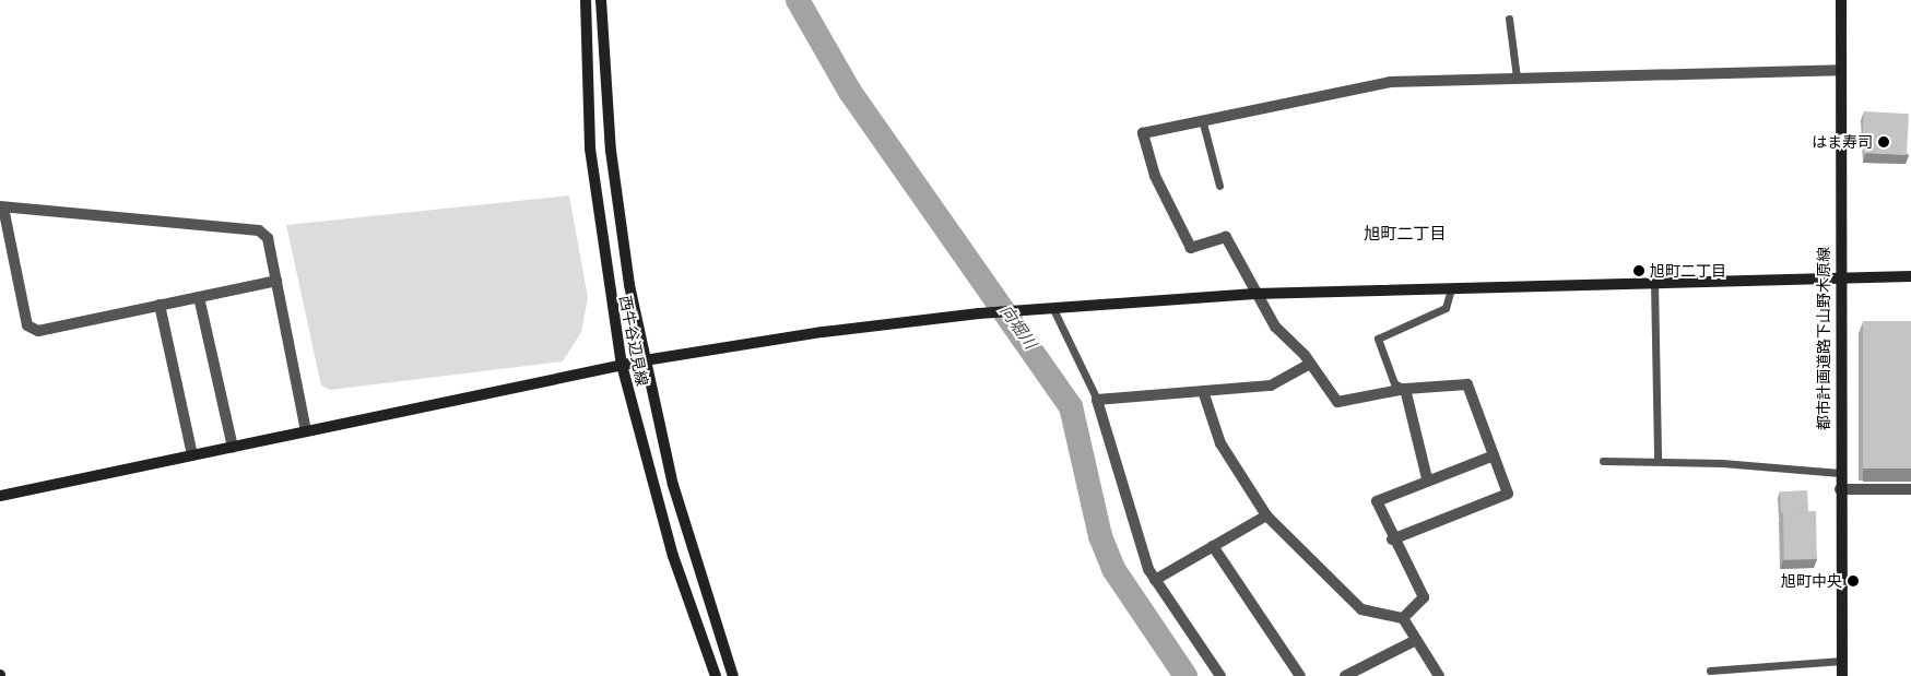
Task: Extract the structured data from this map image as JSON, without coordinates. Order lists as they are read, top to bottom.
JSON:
{
  "streets": {
    "street": ["都市計画道路下山野木原線", "西牛谷辺見線"]
  },
  "districts": ["旭町二丁目"],
  "water": ["向堀川"],
  "places": ["はま寿司", "旭町二丁目", "旭町中央"]
}
